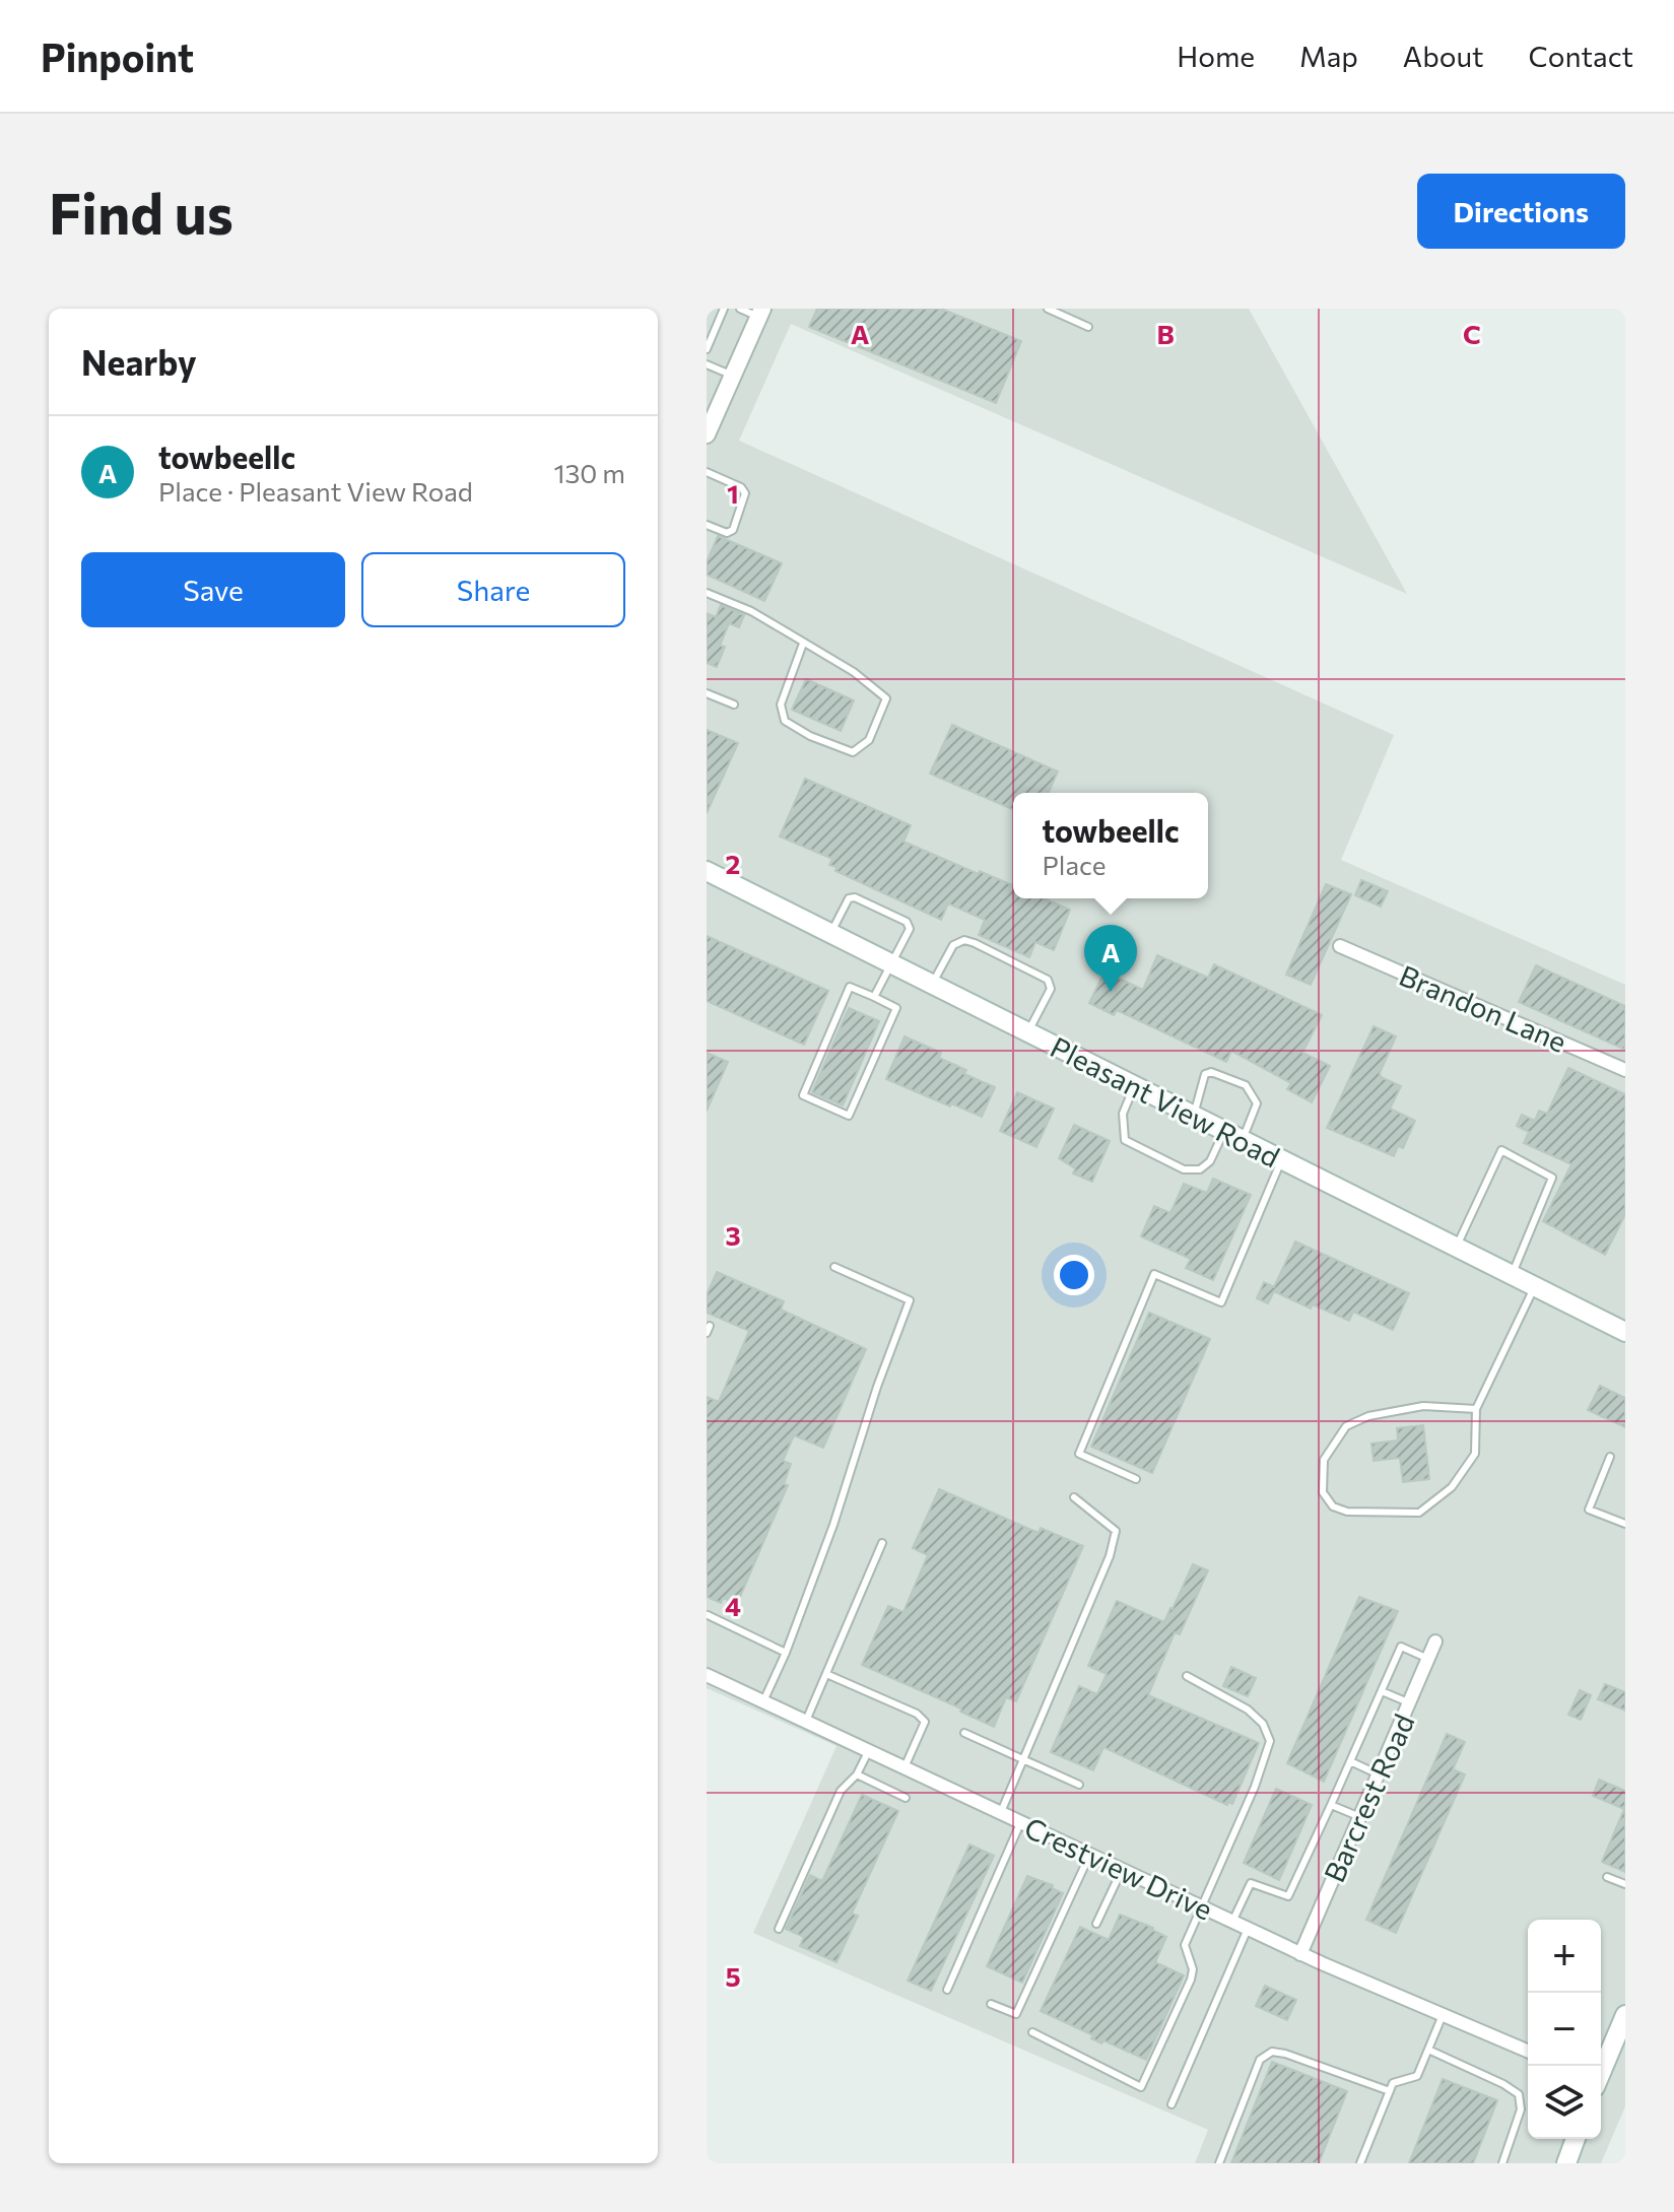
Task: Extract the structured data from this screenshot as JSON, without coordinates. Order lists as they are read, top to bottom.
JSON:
{
  "streets": {
    "main road": ["Pleasant View Road"],
    "street": ["Brandon Lane", "Barcrest Road", "Crestview Drive"]
  },
  "crossings": [
    ["Barcrest Road", "Crestview Drive"]
  ],
  "page": {
    "header": "Pinpoint",
    "nav": [
      "Home",
      "Map",
      "About",
      "Contact"
    ],
    "buttons": [
      "Directions",
      ["Save", "Share"]
    ],
    "title": "Find us",
    "heading": "Nearby",
    "list": [
      {
        "mark": "A",
        "name": "towbeellc",
        "note": "Place · Pleasant View Road",
        "value": "130 m"
      }
    ],
    "popup": ["towbeellc", "Place"],
    "pins": "A",
    "map_buttons": ["+", "−"]
  },
  "grid": {
    "columns": ["A", "B", "C"],
    "rows": [
      "1",
      "2",
      "3",
      "4",
      "5"
    ]
  }
}
